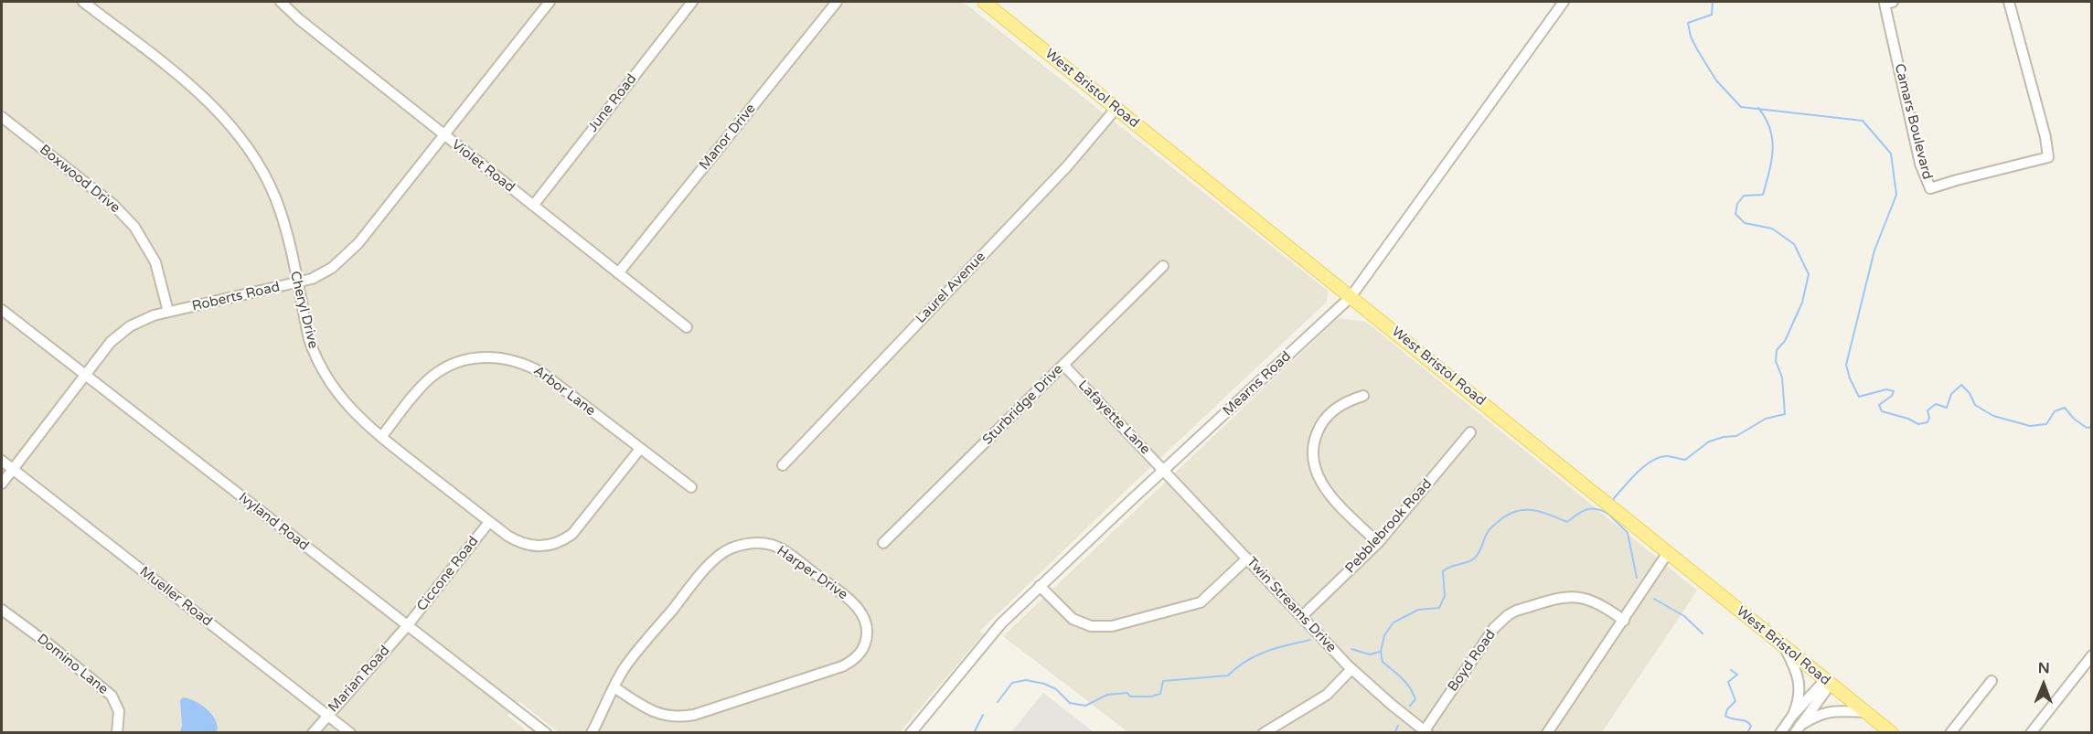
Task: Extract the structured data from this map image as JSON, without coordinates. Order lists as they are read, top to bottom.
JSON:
{
  "streets": {
    "main road": ["West Bristol Road"],
    "street": [
      "June Road",
      "Camars Boulevard",
      "Manor Drive",
      "Violet Road",
      "Boxwood Drive",
      "Laurel Avenue",
      "Roberts Road",
      "Cheryl Drive",
      "Mearns Road",
      "Arbor Lane",
      "Sturbridge Drive",
      "Lafayette Lane",
      "Ivyland Road",
      "Pebblebrook Road",
      "Harper Drive",
      "Ciccone Road",
      "Mueller Road",
      "Twin Streams Drive",
      "Boyd Road",
      "Domino Lane",
      "Marian Road"
    ]
  },
  "crossings": [
    ["West Bristol Road", "Laurel Avenue"],
    ["West Bristol Road", "Mearns Road"],
    ["June Road", "Violet Road"],
    ["Manor Drive", "Violet Road"],
    ["Violet Road", "Roberts Road"],
    ["Boxwood Drive", "Roberts Road"],
    ["Roberts Road", "Cheryl Drive"],
    ["Roberts Road", "Ivyland Road"],
    ["Roberts Road", "Mueller Road"],
    ["Cheryl Drive", "Arbor Lane"],
    ["Cheryl Drive", "Ciccone Road"],
    ["Mearns Road", "Lafayette Lane"],
    ["Mearns Road", "Twin Streams Drive"],
    ["Sturbridge Drive", "Lafayette Lane"],
    ["Lafayette Lane", "Twin Streams Drive"],
    ["Ivyland Road", "Ciccone Road"],
    ["Ivyland Road", "Marian Road"],
    ["Pebblebrook Road", "Twin Streams Drive"],
    ["Ciccone Road", "Marian Road"],
    ["Mueller Road", "Marian Road"],
    ["Twin Streams Drive", "Boyd Road"]
  ],
  "north": "top"
}
